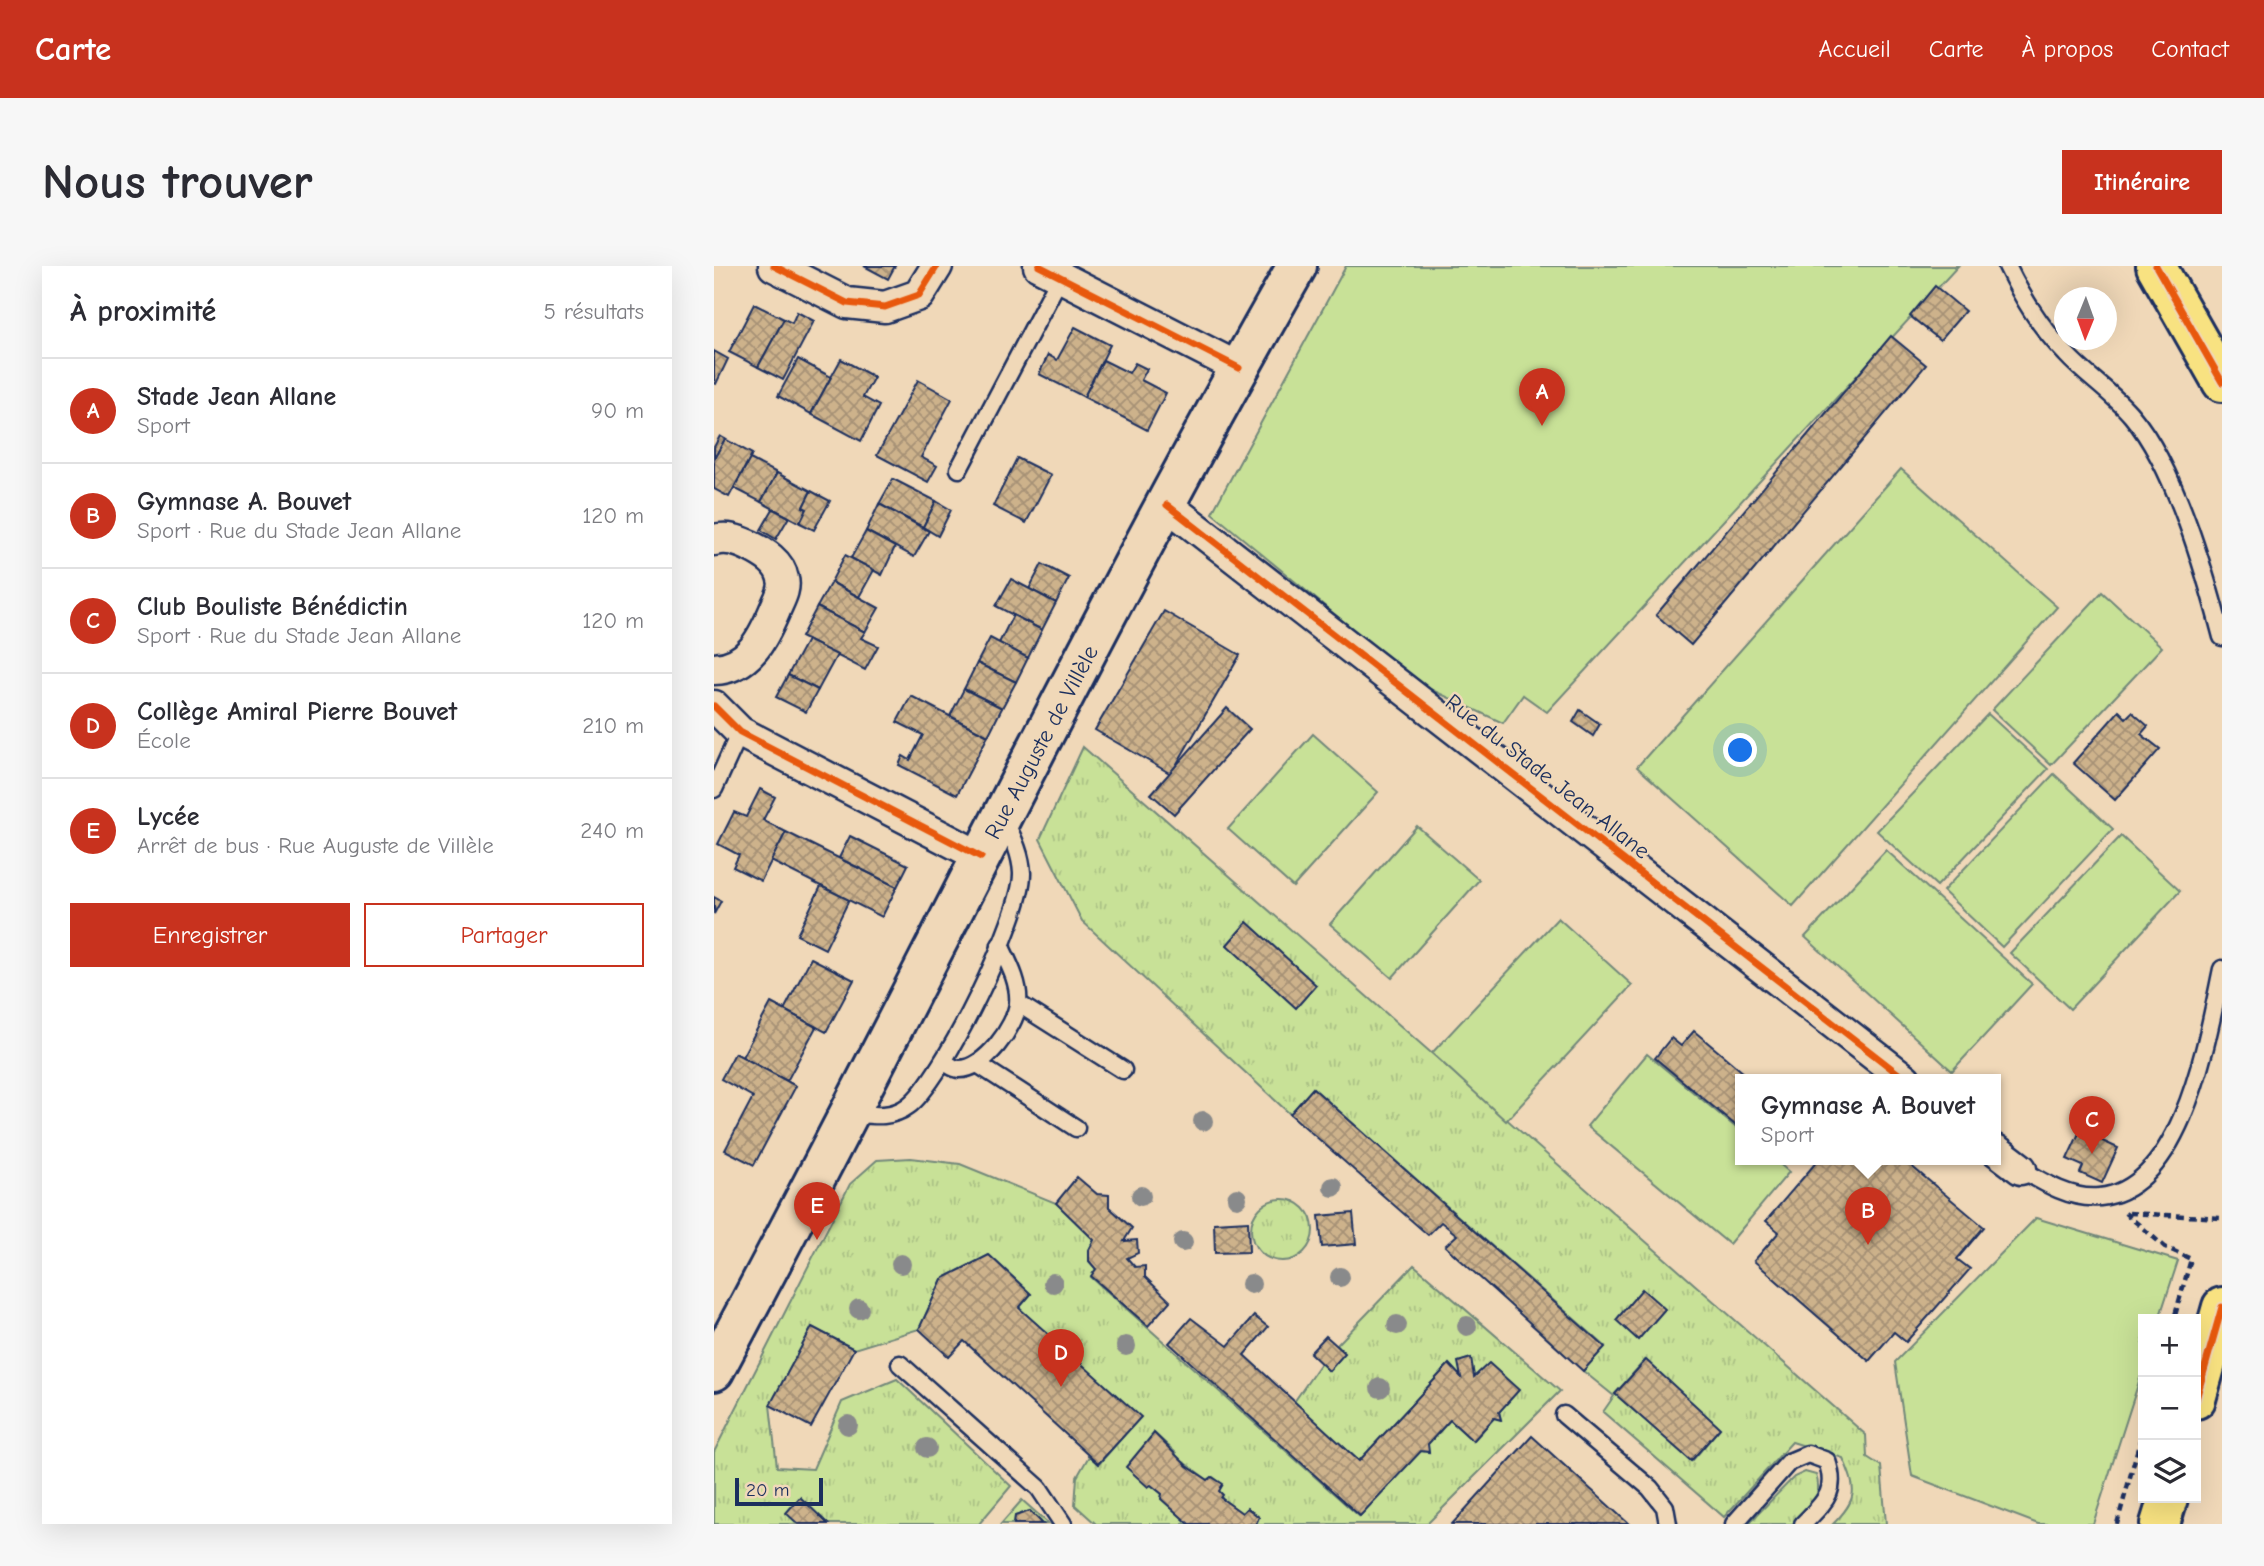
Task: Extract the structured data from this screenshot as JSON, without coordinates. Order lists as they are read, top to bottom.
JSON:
{
  "streets": {
    "main road": ["Rue Auguste de Villèle"],
    "street": ["Rue du Stade Jean Allane"]
  },
  "crossings": [
    ["Rue Auguste de Villèle", "Rue du Stade Jean Allane"]
  ],
  "scale_bar": "20 m",
  "north": "bottom",
  "page": {
    "header": "Carte",
    "nav": [
      "Accueil",
      "Carte",
      "À propos",
      "Contact"
    ],
    "buttons": [
      "Itinéraire",
      ["Enregistrer", "Partager"]
    ],
    "title": "Nous trouver",
    "heading": ["À proximité", "5 résultats"],
    "list": [
      {
        "mark": "A",
        "name": "Stade Jean Allane",
        "note": "Sport",
        "value": "90 m"
      },
      {
        "mark": "B",
        "name": "Gymnase A. Bouvet",
        "note": "Sport · Rue du Stade Jean Allane",
        "value": "120 m"
      },
      {
        "mark": "C",
        "name": "Club Bouliste Bénédictin",
        "note": "Sport · Rue du Stade Jean Allane",
        "value": "120 m"
      },
      {
        "mark": "D",
        "name": "Collège Amiral Pierre Bouvet",
        "note": "École",
        "value": "210 m"
      },
      {
        "mark": "E",
        "name": "Lycée",
        "note": "Arrêt de bus · Rue Auguste de Villèle",
        "value": "240 m"
      }
    ],
    "pins": [
      "A",
      "C",
      "E",
      "B",
      "D"
    ],
    "popup": ["Gymnase A. Bouvet", "Sport"],
    "map_buttons": ["+", "−"],
    "scale": "20 m"
  }
}
